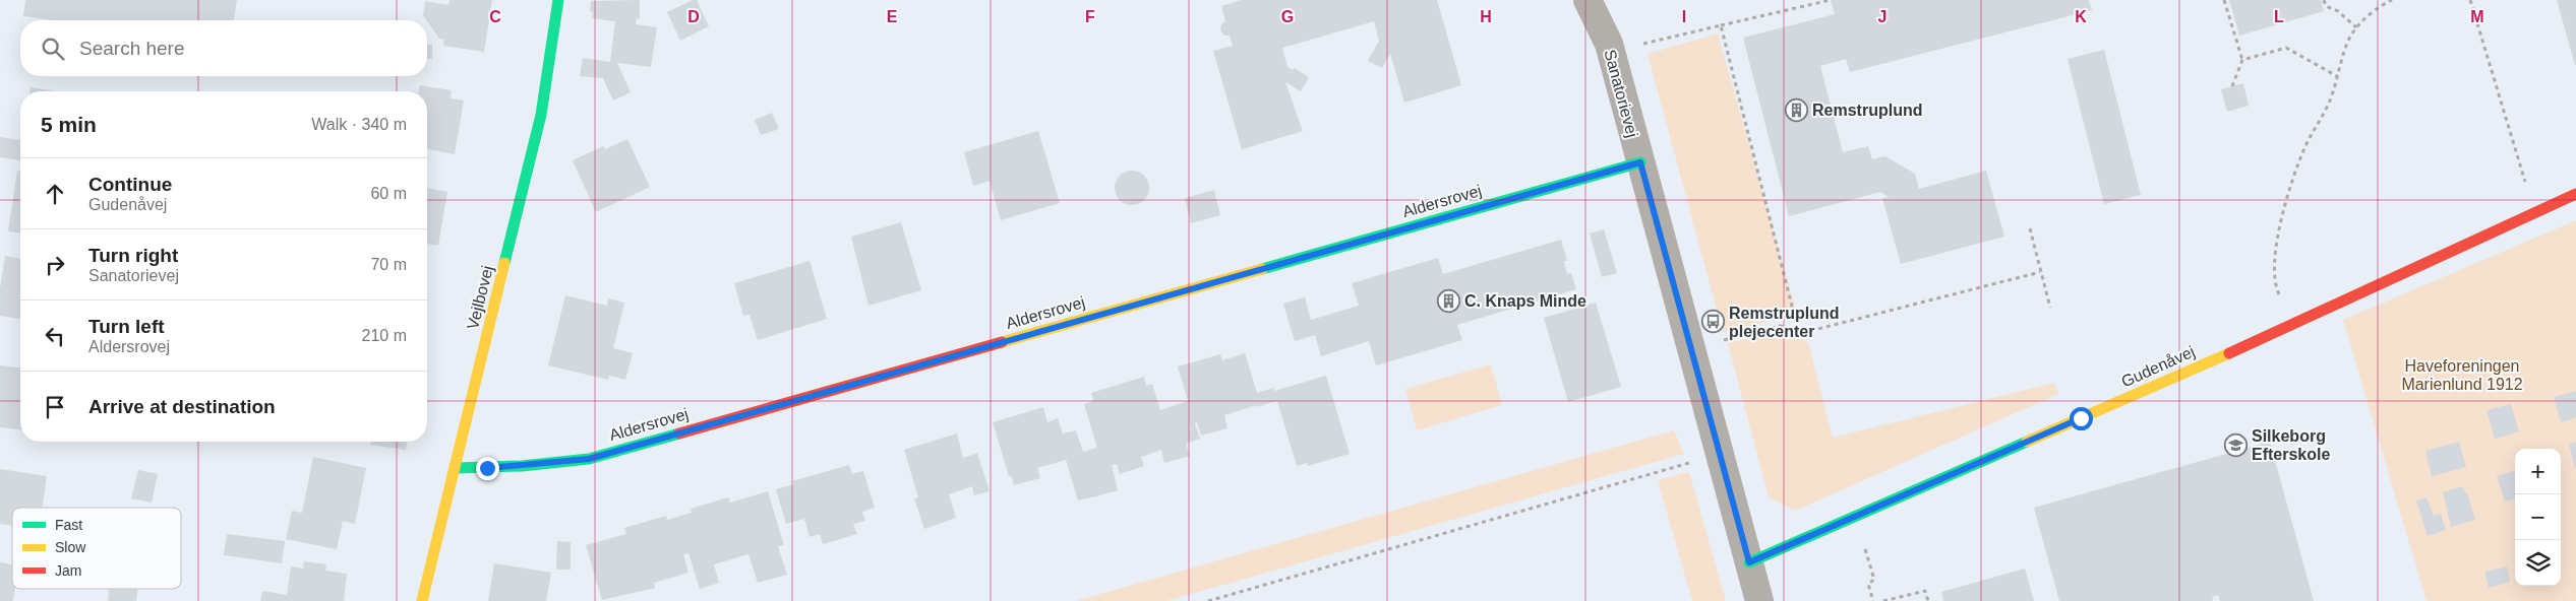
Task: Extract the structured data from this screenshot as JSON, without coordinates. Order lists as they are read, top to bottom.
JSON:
{
  "streets": {
    "street": [
      "Sanatorievej",
      "Aldersrovej",
      "Vejlbovej",
      "Gudenåvej"
    ]
  },
  "crossings": [
    ["Sanatorievej", "Aldersrovej"],
    ["Sanatorievej", "Gudenåvej"],
    ["Aldersrovej", "Vejlbovej"]
  ],
  "parks": ["Haveforeningen Marienlund 1912"],
  "places": {
    "building": ["Remstruplund", "C. Knaps Minde"],
    "bus stop": ["Remstruplund plejecenter"],
    "school or university": ["Silkeborg Efterskole"]
  },
  "legend": ["Fast", "Slow", "Jam"],
  "page": {
    "search": "Search here",
    "heading": ["5 min", "Walk · 340 m"],
    "list": [
      ["Continue", "Gudenåvej", "60 m"],
      ["Turn right", "Sanatorievej", "70 m"],
      ["Turn left", "Aldersrovej", "210 m"],
      "Arrive at destination"
    ],
    "map_buttons": ["+", "−"]
  },
  "grid": {
    "columns": [
      "C",
      "D",
      "E",
      "F",
      "G",
      "H",
      "I",
      "J",
      "K",
      "L",
      "M"
    ]
  }
}
